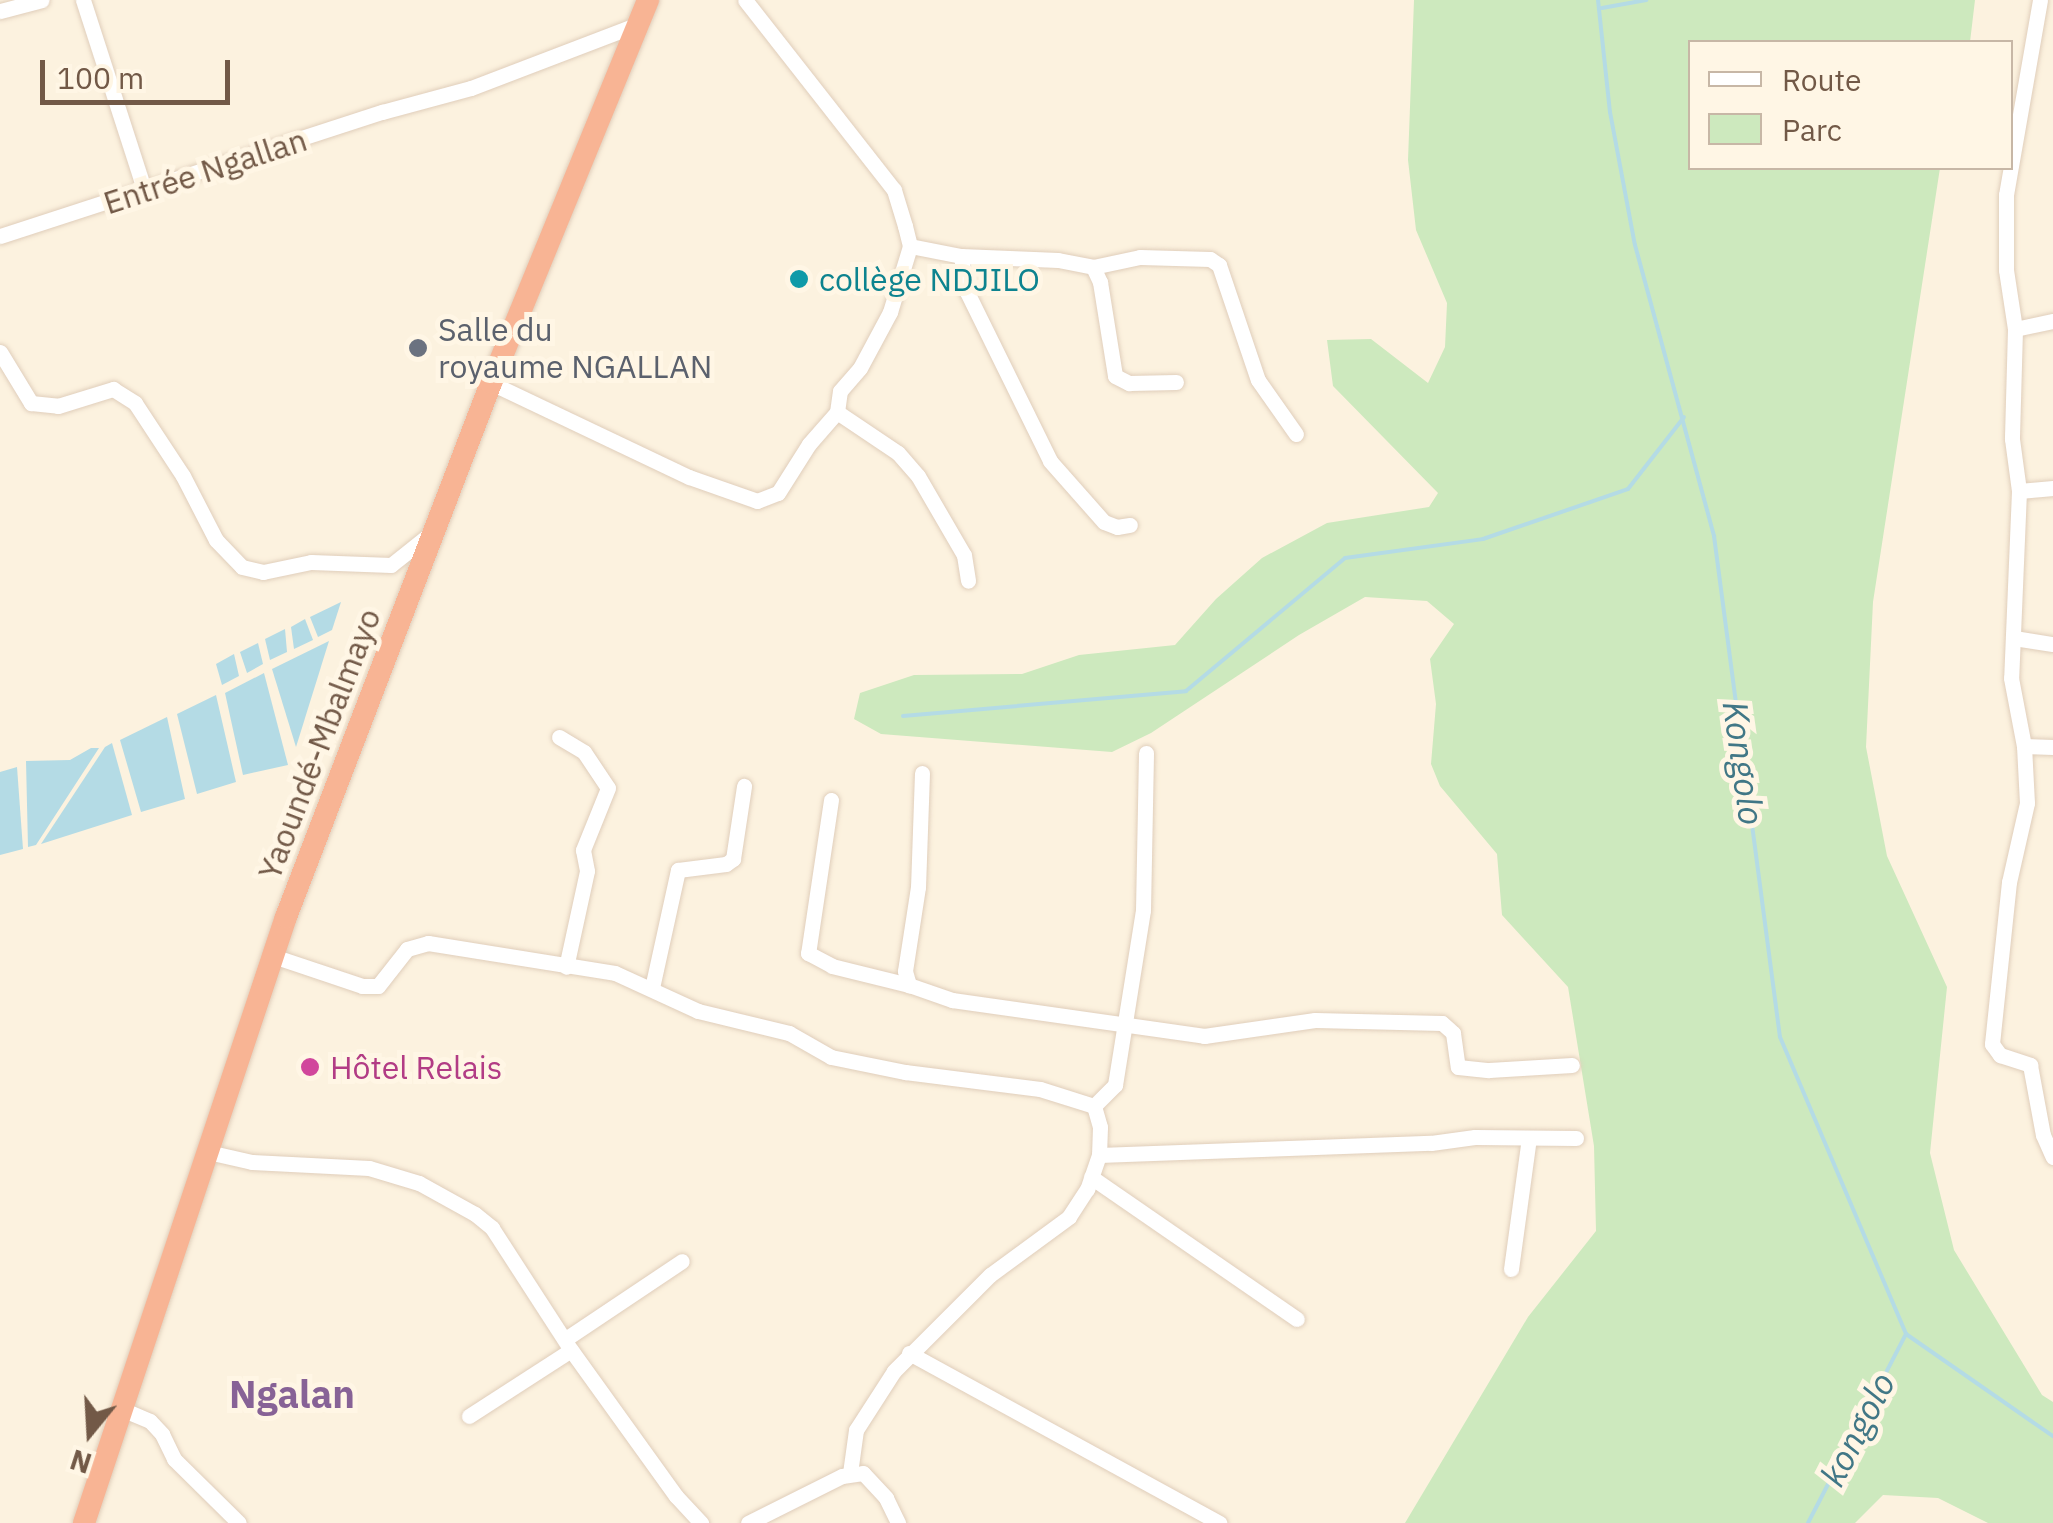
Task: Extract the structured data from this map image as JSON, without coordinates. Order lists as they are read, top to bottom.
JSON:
{
  "streets": {
    "highway": ["Yaoundé-Mbalmayo"],
    "street": ["Entrée Ngallan"]
  },
  "crossings": [
    ["Entrée Ngallan", "Yaoundé-Mbalmayo"]
  ],
  "districts": ["Ngalan"],
  "water": ["Kongolo", "kongolo"],
  "places": ["collège NDJILO", "Salle du royaume NGALLAN", "Hôtel Relais"],
  "legend": ["Route", "Parc"],
  "scale_bar": "100 m",
  "north": "bottom"
}
